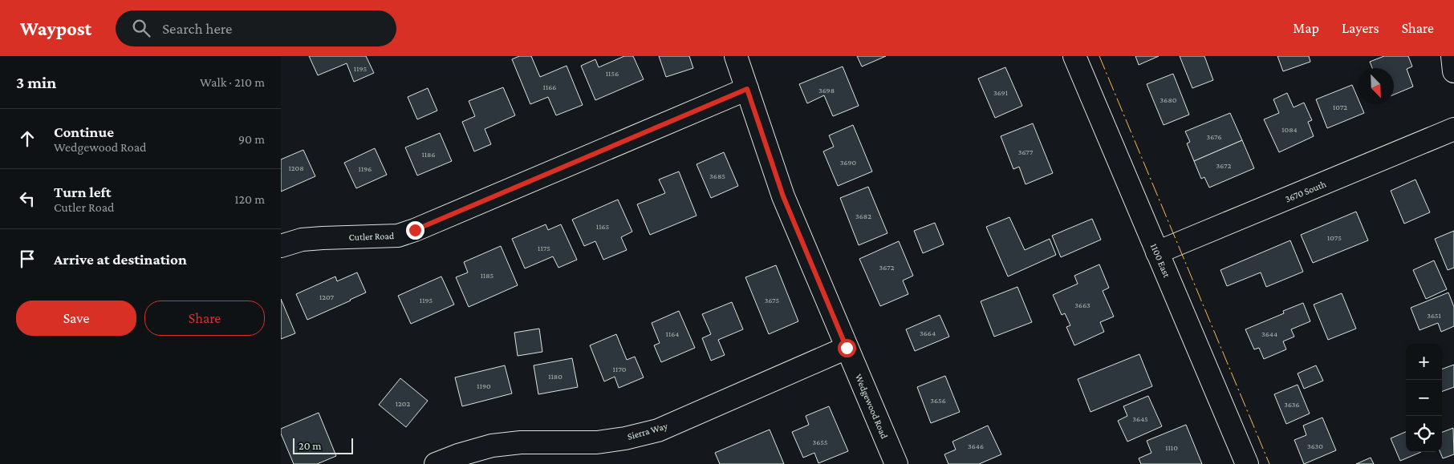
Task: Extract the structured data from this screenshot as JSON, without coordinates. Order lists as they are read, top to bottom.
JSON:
{
  "streets": {
    "street": [
      "3670 South",
      "Cutler Road",
      "1100 East",
      "Wedgewood Road",
      "Sierra Way"
    ]
  },
  "crossings": [
    ["3670 South", "1100 East"],
    ["Cutler Road", "Wedgewood Road"],
    ["Wedgewood Road", "Sierra Way"]
  ],
  "house_numbers": [
    "1195",
    "1156",
    "1166",
    "3698",
    "3691",
    "3680",
    "1072",
    "1084",
    "3676",
    "3677",
    "1186",
    "3690",
    "3672",
    "1208",
    "1196",
    "3685",
    "3682",
    "1165",
    "1075",
    "1175",
    "3672",
    "1185",
    "1207",
    "1195",
    "3675",
    "3663",
    "3651",
    "3664",
    "1164",
    "3644",
    "1170",
    "1180",
    "1190",
    "3656",
    "1202",
    "3636",
    "3645",
    "3655",
    "3646",
    "3630",
    "1110"
  ],
  "scale_bar": "20 m",
  "north": "bottom right",
  "page": {
    "header": "Waypost",
    "search": "Search here",
    "nav": ["Map", "Layers", "Share"],
    "heading": ["3 min", "Walk · 210 m"],
    "list": [
      ["Continue", "Wedgewood Road", "90 m"],
      ["Turn left", "Cutler Road", "120 m"],
      "Arrive at destination"
    ],
    "buttons": ["Save", "Share"],
    "map_buttons": ["+", "−"],
    "scale": "20 m"
  }
}
